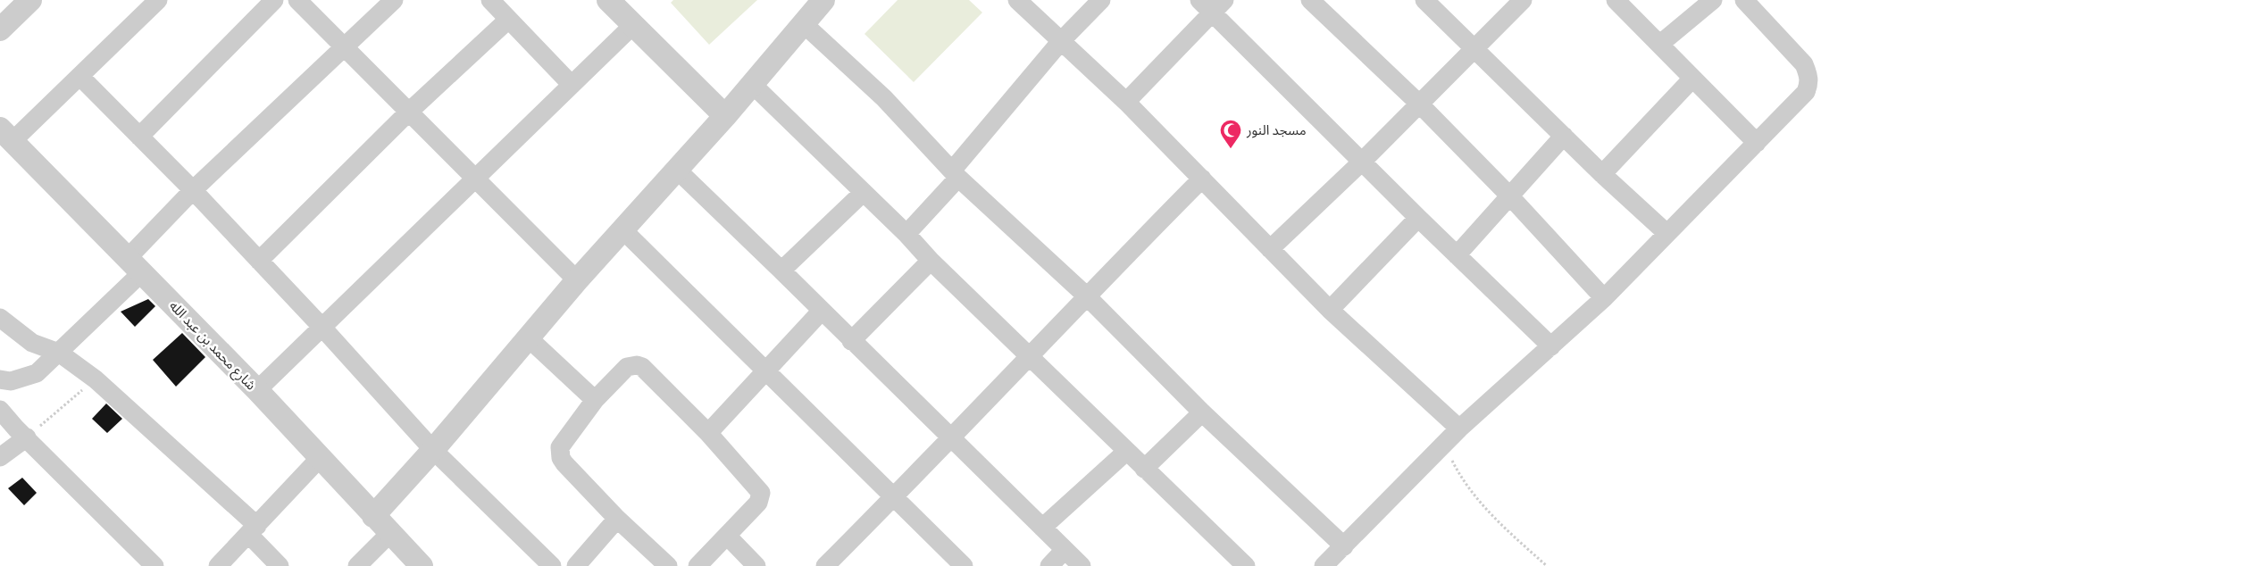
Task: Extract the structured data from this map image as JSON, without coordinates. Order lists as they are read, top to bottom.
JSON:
{
  "streets": {
    "street": ["شارع محمد بن عبد الله"]
  },
  "places": {
    "mosque": ["مسجد النور"]
  }
}
